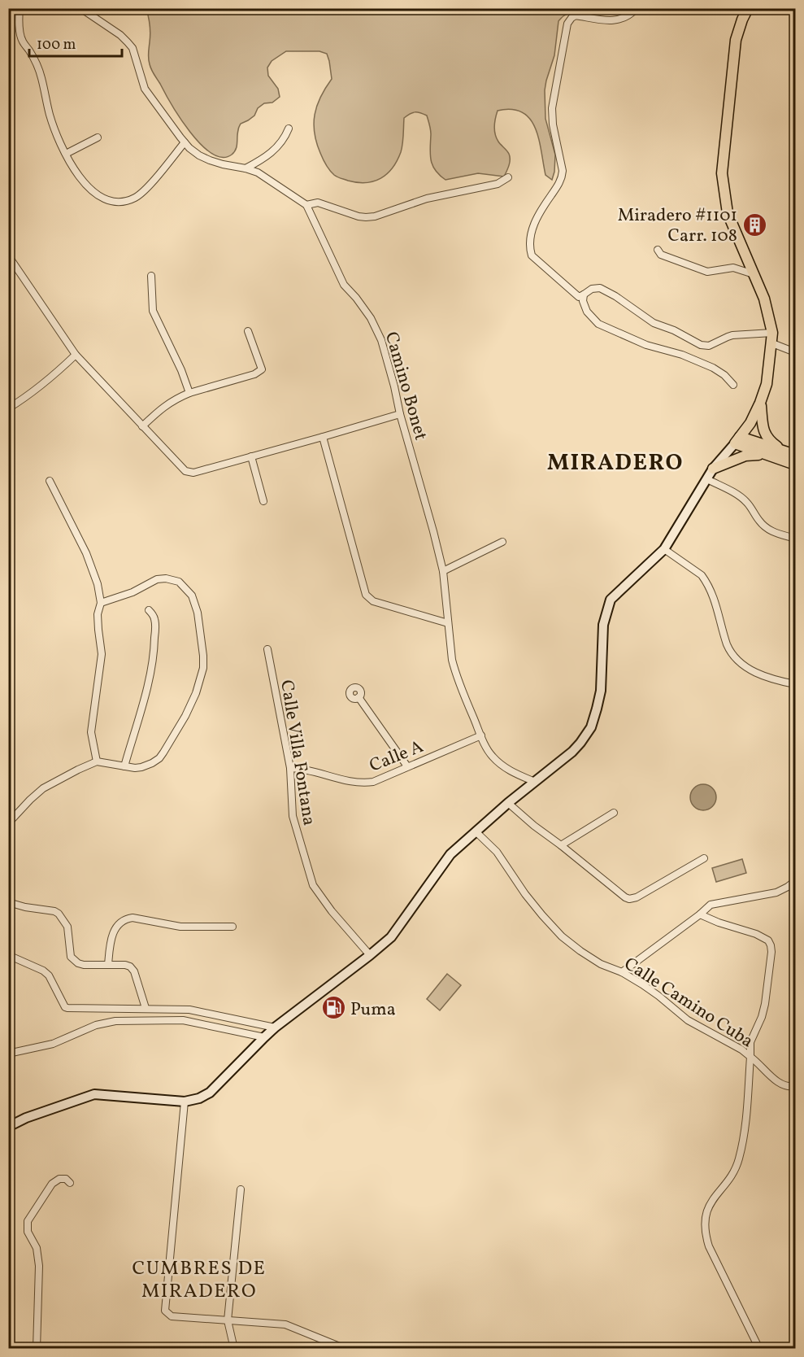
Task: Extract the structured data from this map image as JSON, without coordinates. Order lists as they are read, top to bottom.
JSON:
{
  "streets": {
    "street": [
      "Camino Bonet",
      "Calle Villa Fontana",
      "Calle A",
      "Calle Camino Cuba"
    ]
  },
  "crossings": [
    ["Camino Bonet", "Calle A"],
    ["Calle Villa Fontana", "Calle A"]
  ],
  "districts": ["MIRADERO", "CUMBRES DE MIRADERO"],
  "places": {
    "building": ["Miradero #1101 Carr. 108"],
    "fuel station": ["Puma"]
  },
  "scale_bar": "100 m"
}
